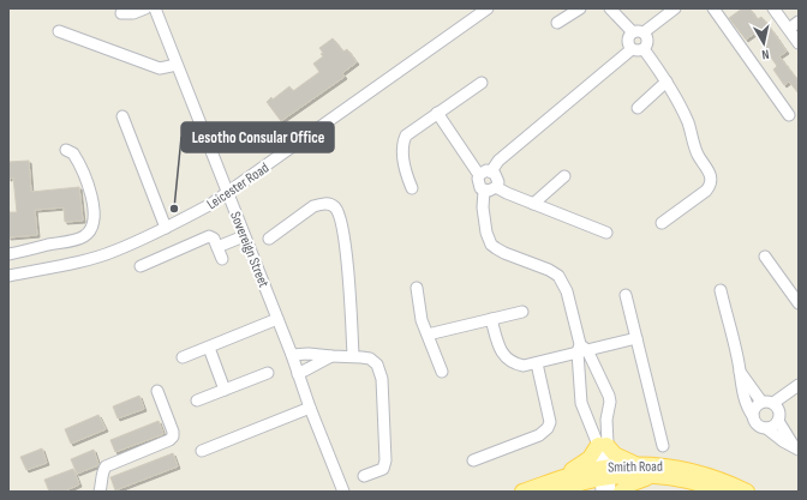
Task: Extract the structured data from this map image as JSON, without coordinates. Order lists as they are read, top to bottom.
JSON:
{
  "streets": {
    "main road": ["Smith Road"],
    "street": ["Leicester Road", "Sovereign Street"]
  },
  "crossings": [
    ["Leicester Road", "Sovereign Street"]
  ],
  "places": ["Lesotho Consular Office"],
  "north": "bottom"
}
